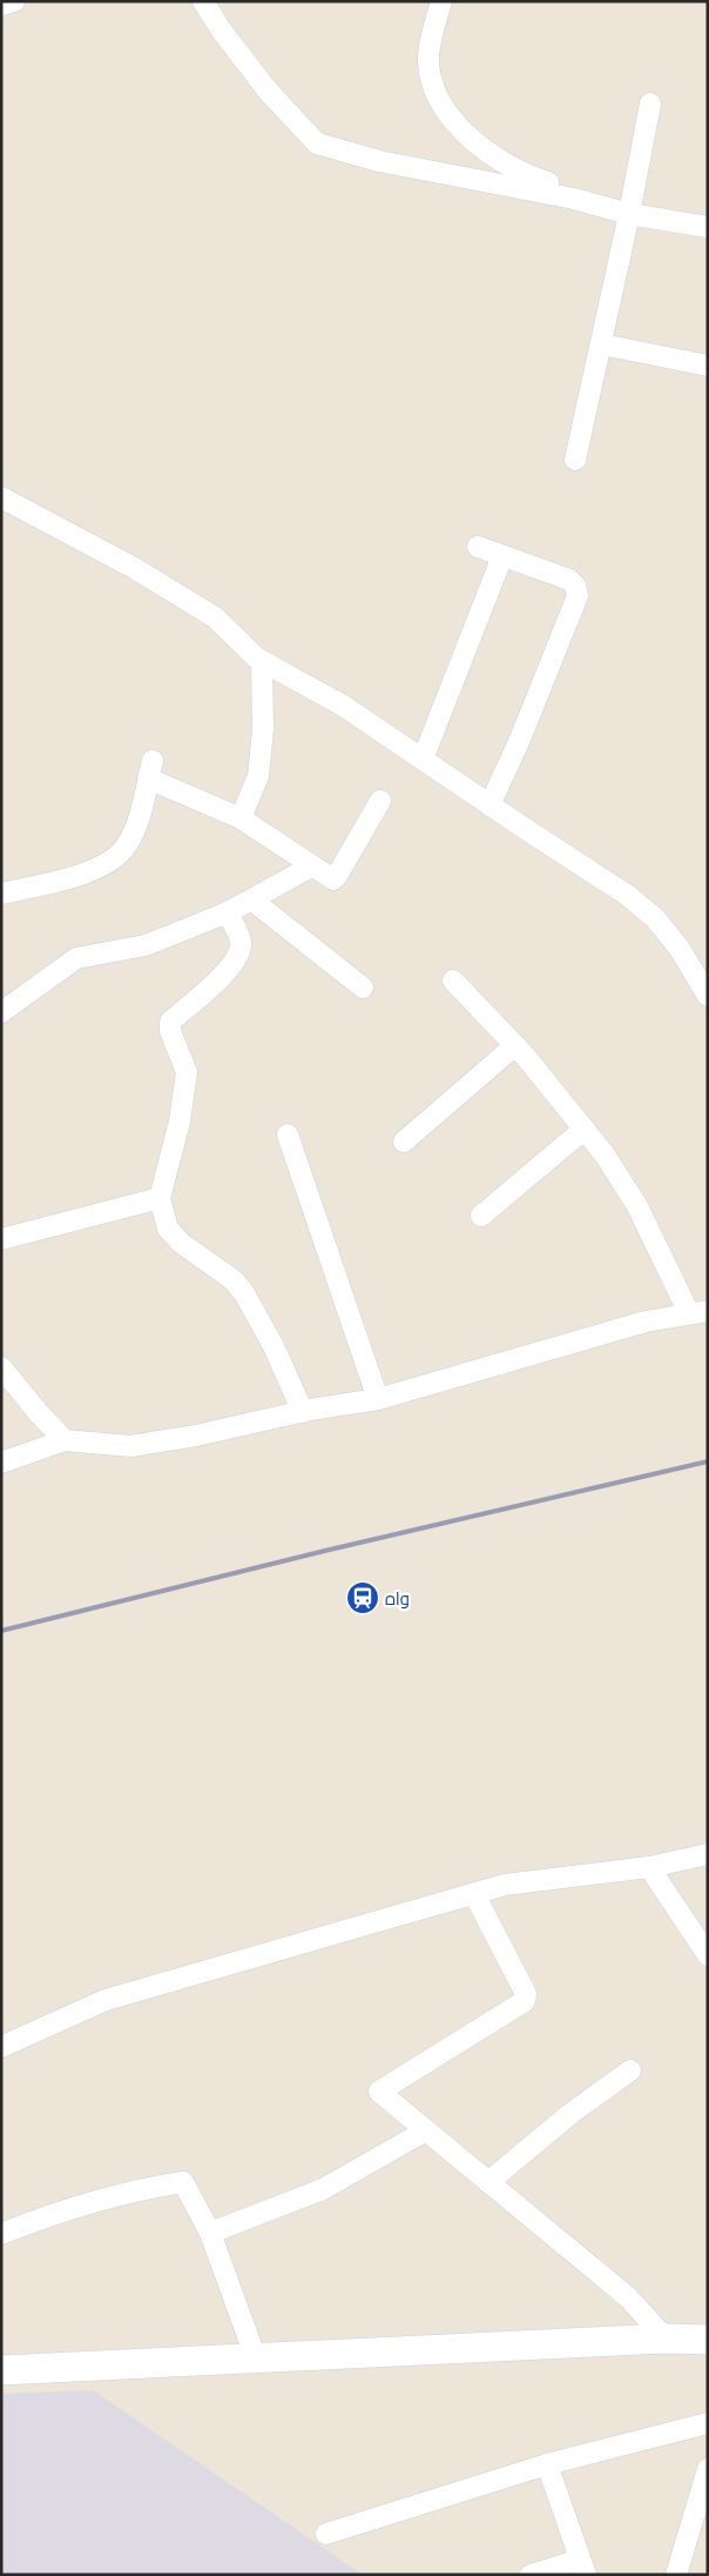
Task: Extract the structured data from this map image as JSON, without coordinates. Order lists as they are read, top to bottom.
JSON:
{
  "places": {
    "station": ["واہ"]
  }
}
